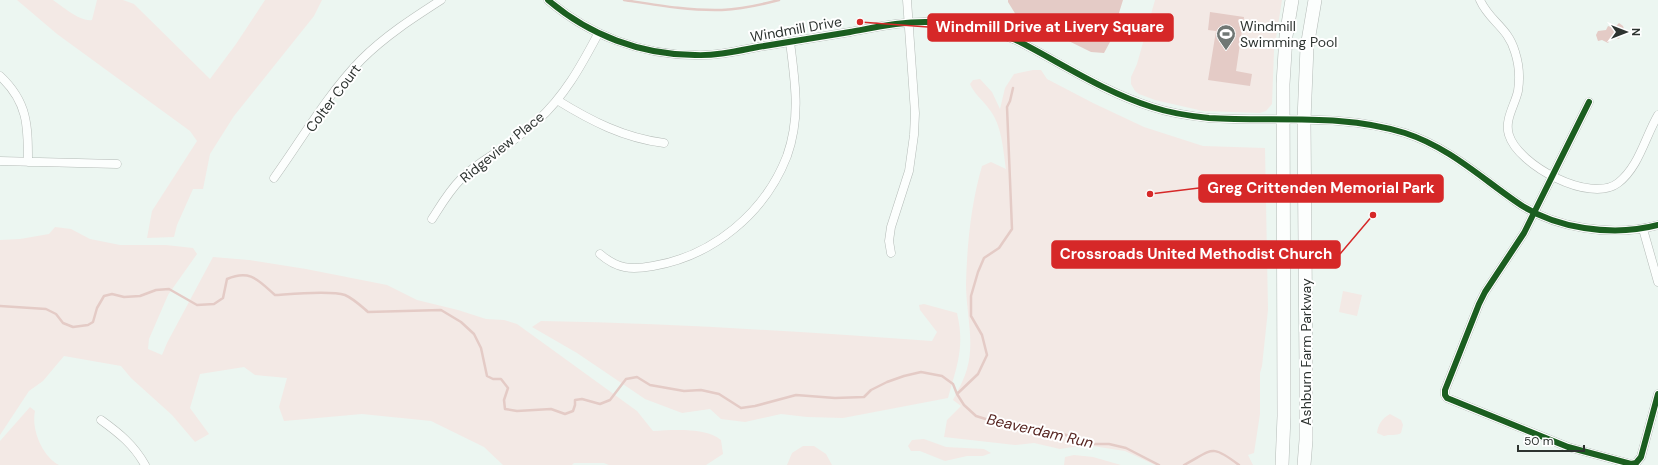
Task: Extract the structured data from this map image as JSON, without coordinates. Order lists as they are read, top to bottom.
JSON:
{
  "streets": {
    "main road": ["Ashburn Farm Parkway"],
    "street": ["Windmill Drive", "Colter Court", "Ridgeview Place"]
  },
  "crossings": [
    ["Windmill Drive", "Ridgeview Place"],
    ["Windmill Drive", "Ashburn Farm Parkway"]
  ],
  "water": ["Beaverdam Run"],
  "places": {
    "other": ["Windmill Drive at Livery Square", "Greg Crittenden Memorial Park", "Crossroads United Methodist Church"],
    "sports": ["Windmill Swimming Pool"]
  },
  "scale_bar": "50 m",
  "north": "right"
}
